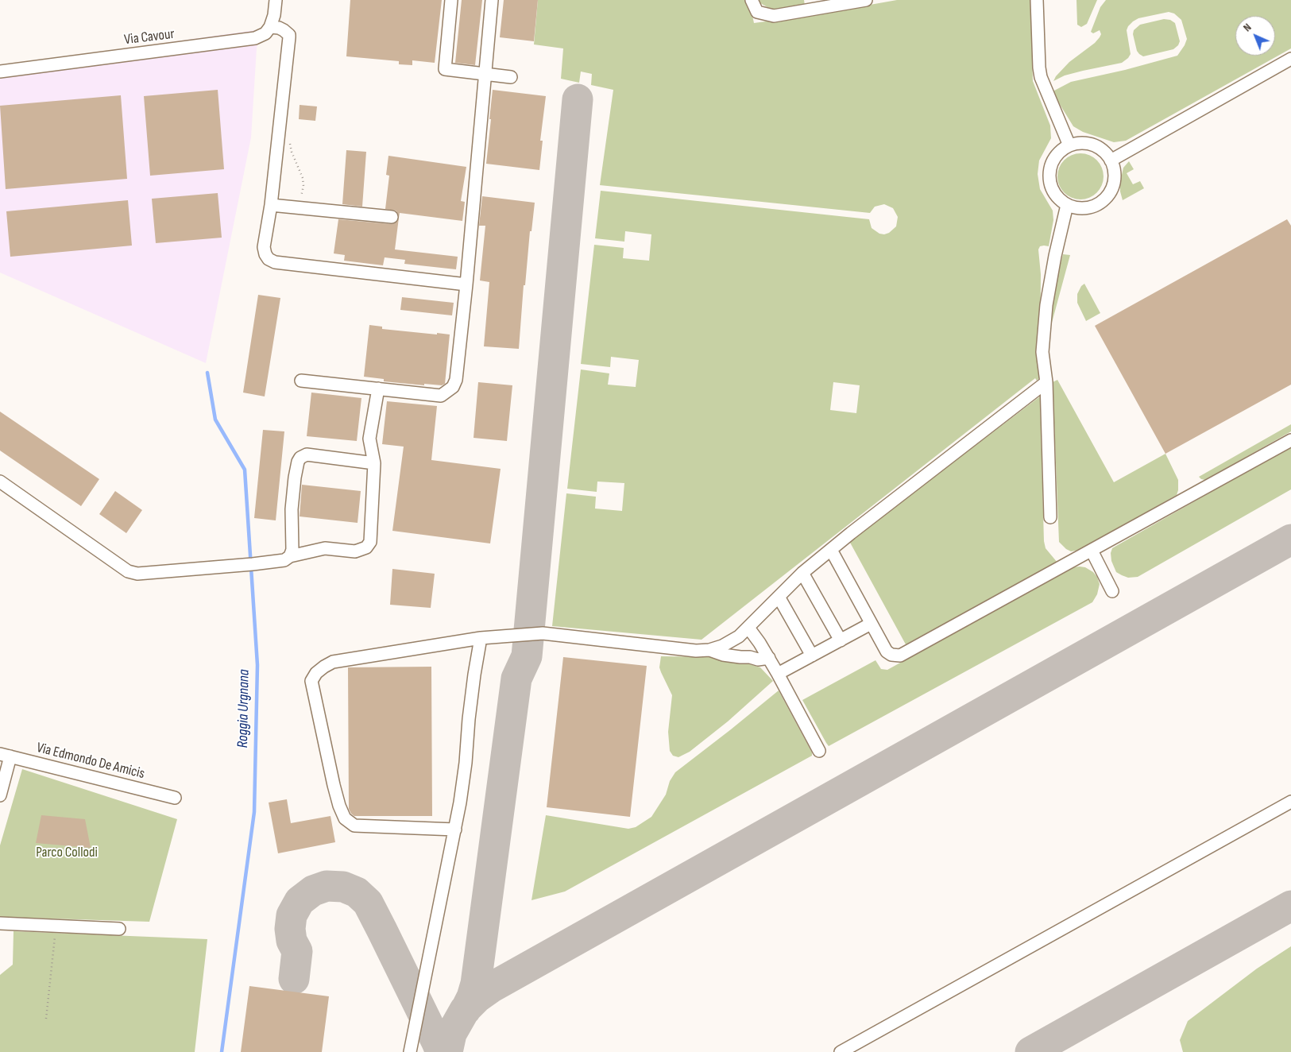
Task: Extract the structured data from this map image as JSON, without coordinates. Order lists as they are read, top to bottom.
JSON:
{
  "streets": {
    "street": ["Via Cavour", "Via Edmondo De Amicis"]
  },
  "water": ["Roggia Urgnana"],
  "parks": ["Parco Collodi"],
  "north": "top left"
}
